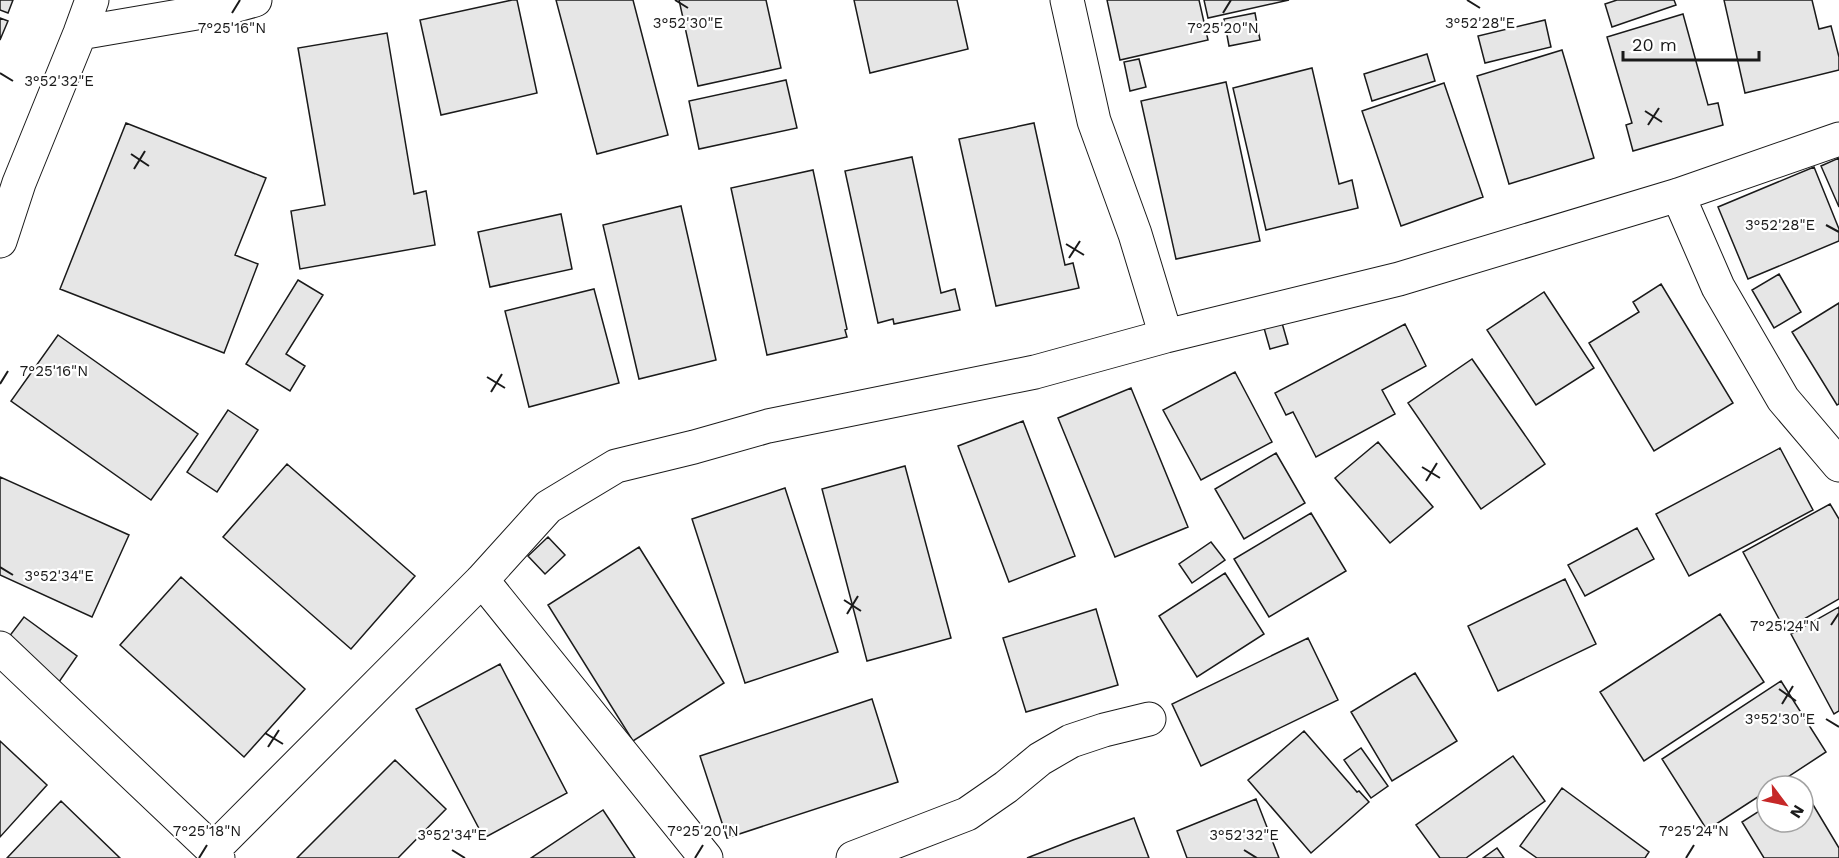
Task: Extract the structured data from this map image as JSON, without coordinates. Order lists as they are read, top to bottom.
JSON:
{
  "scale_bar": "20 m",
  "north": "bottom right",
  "coordinates": [
    "3°52'28\"E",
    "3°52'30\"E",
    "7°25'16\"N",
    "7°25'20\"N",
    "3°52'32\"E",
    "3°52'34\"E",
    "7°25'24\"N",
    "7°25'18\"N"
  ]
}
